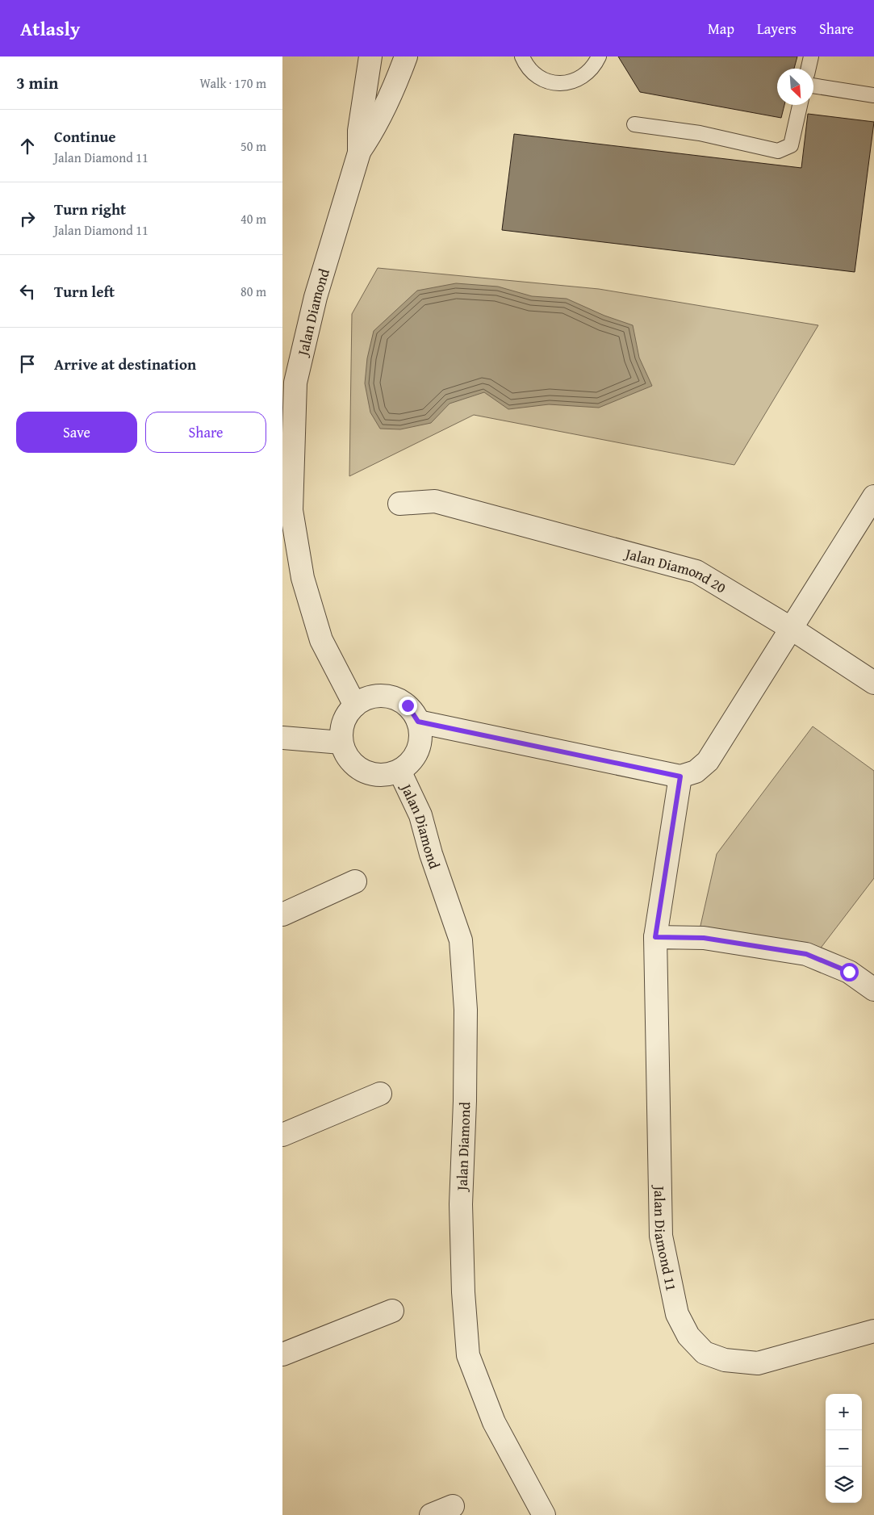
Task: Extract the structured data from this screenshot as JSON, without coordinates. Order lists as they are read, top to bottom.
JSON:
{
  "streets": {
    "street": ["Jalan Diamond", "Jalan Diamond 20", "Jalan Diamond 11"]
  },
  "north": "bottom right",
  "page": {
    "header": "Atlasly",
    "nav": ["Map", "Layers", "Share"],
    "heading": ["3 min", "Walk · 170 m"],
    "list": [
      ["Continue", "Jalan Diamond 11", "50 m"],
      ["Turn right", "Jalan Diamond 11", "40 m"],
      ["Turn left", "80 m"],
      "Arrive at destination"
    ],
    "buttons": ["Save", "Share"],
    "map_buttons": ["+", "−"]
  }
}
